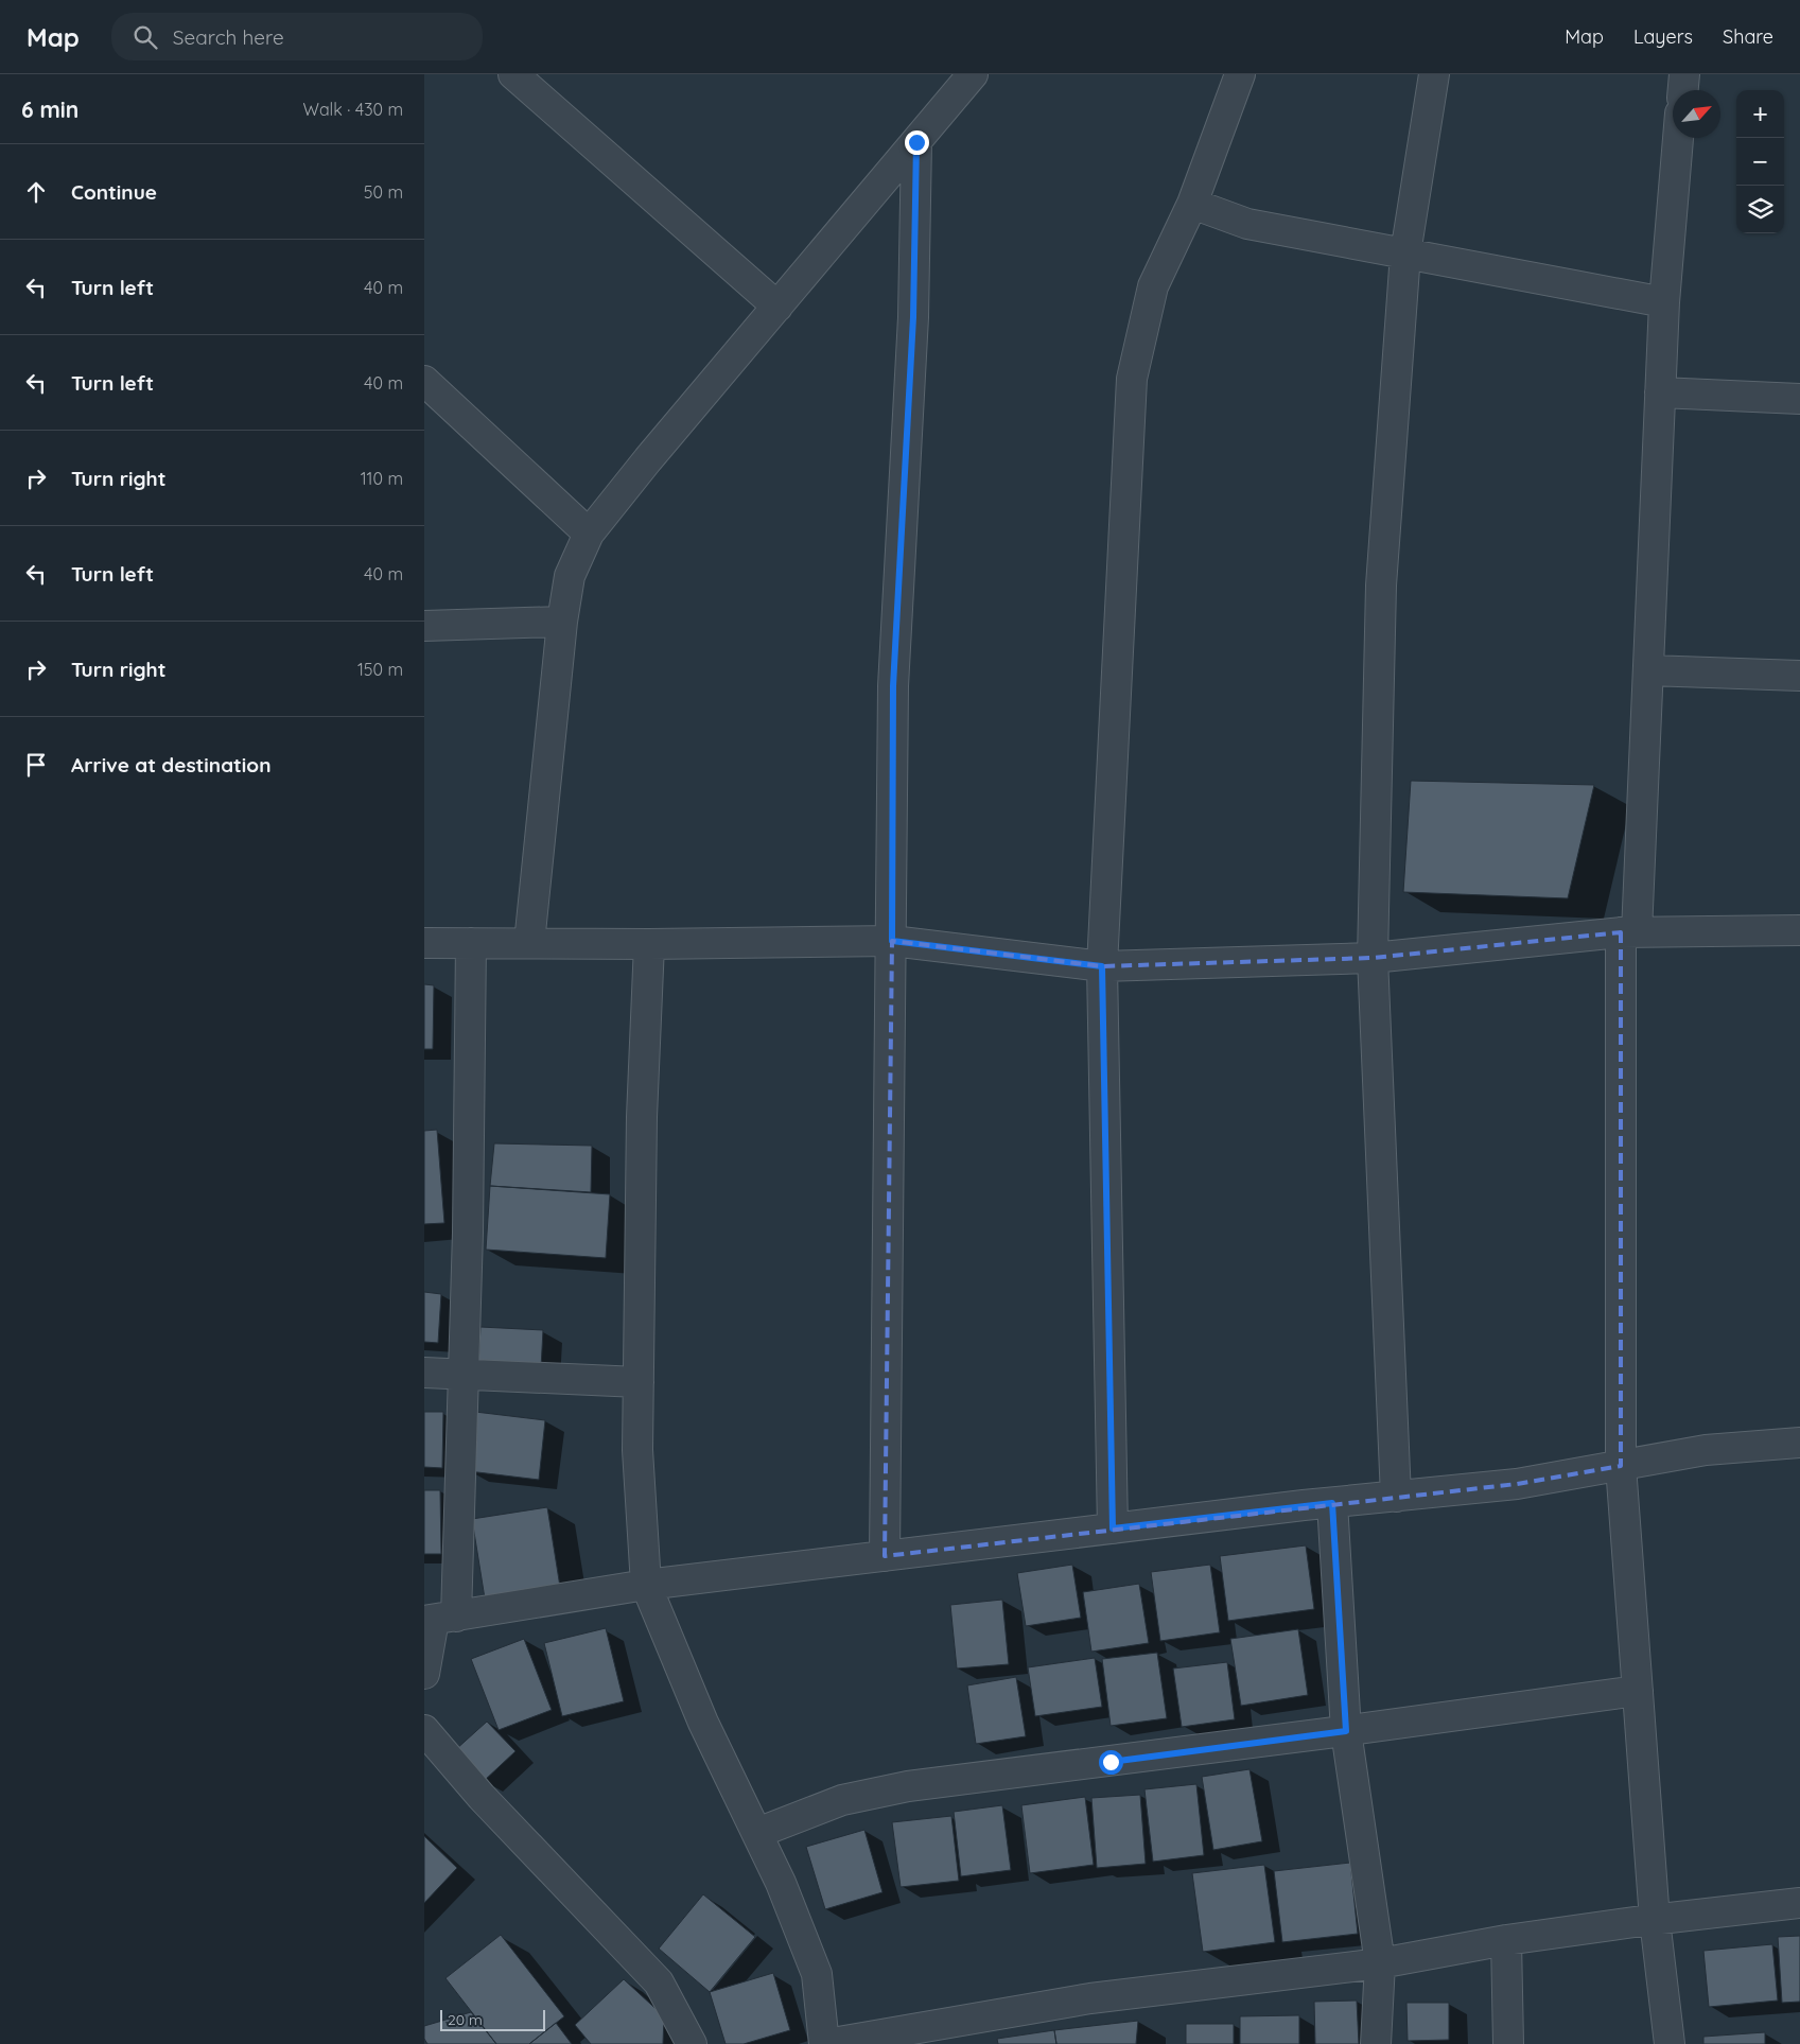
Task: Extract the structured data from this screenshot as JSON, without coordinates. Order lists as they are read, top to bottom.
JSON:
{
  "scale_bar": "20 m",
  "north": "top right",
  "page": {
    "header": "Map",
    "search": "Search here",
    "nav": ["Map", "Layers", "Share"],
    "heading": ["6 min", "Walk · 430 m"],
    "map_buttons": ["+", "−"],
    "list": [
      ["Continue", "50 m"],
      ["Turn left", "40 m"],
      ["Turn left", "40 m"],
      ["Turn right", "110 m"],
      ["Turn left", "40 m"],
      ["Turn right", "150 m"],
      "Arrive at destination"
    ],
    "scale": "20 m"
  }
}
